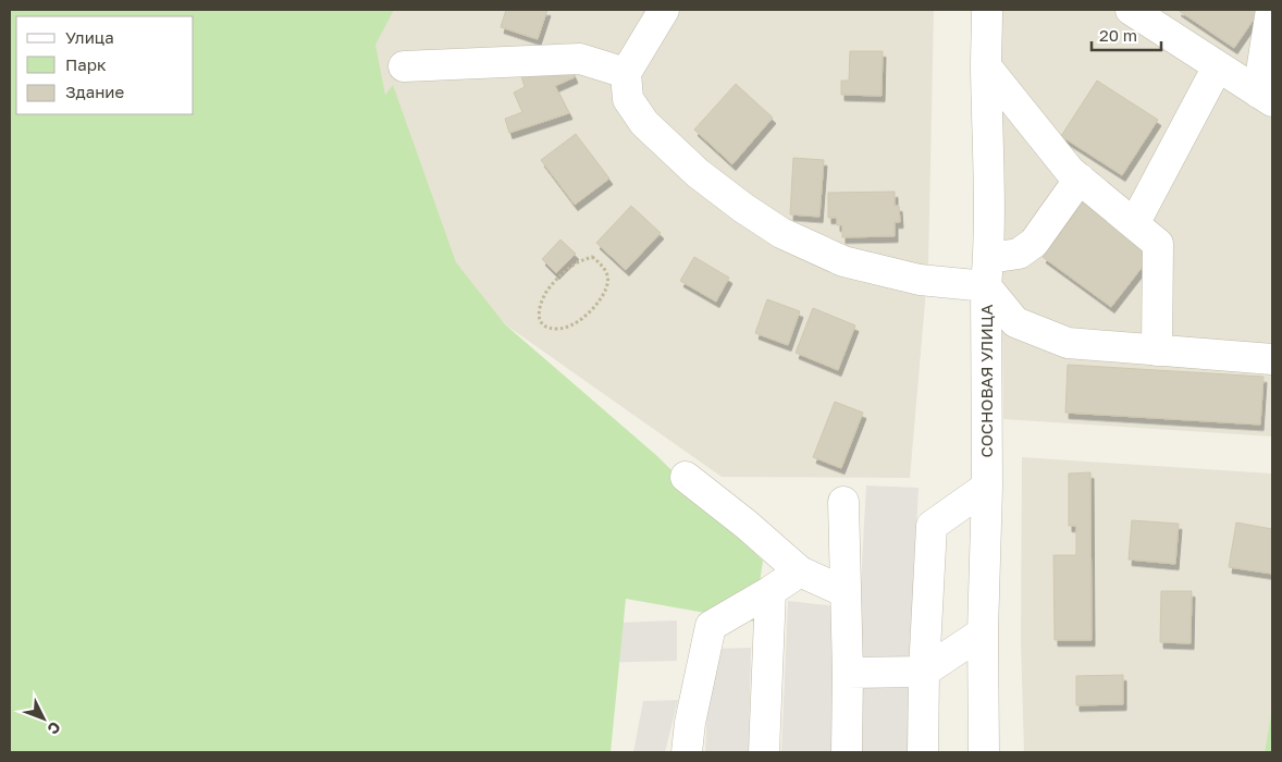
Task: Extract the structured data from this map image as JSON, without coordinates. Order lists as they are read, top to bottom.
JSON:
{
  "streets": {
    "street": ["СОСНОВАЯ УЛИЦА"]
  },
  "legend": ["Улица", "Парк", "Здание"],
  "scale_bar": "20 m",
  "north": "bottom right"
}
